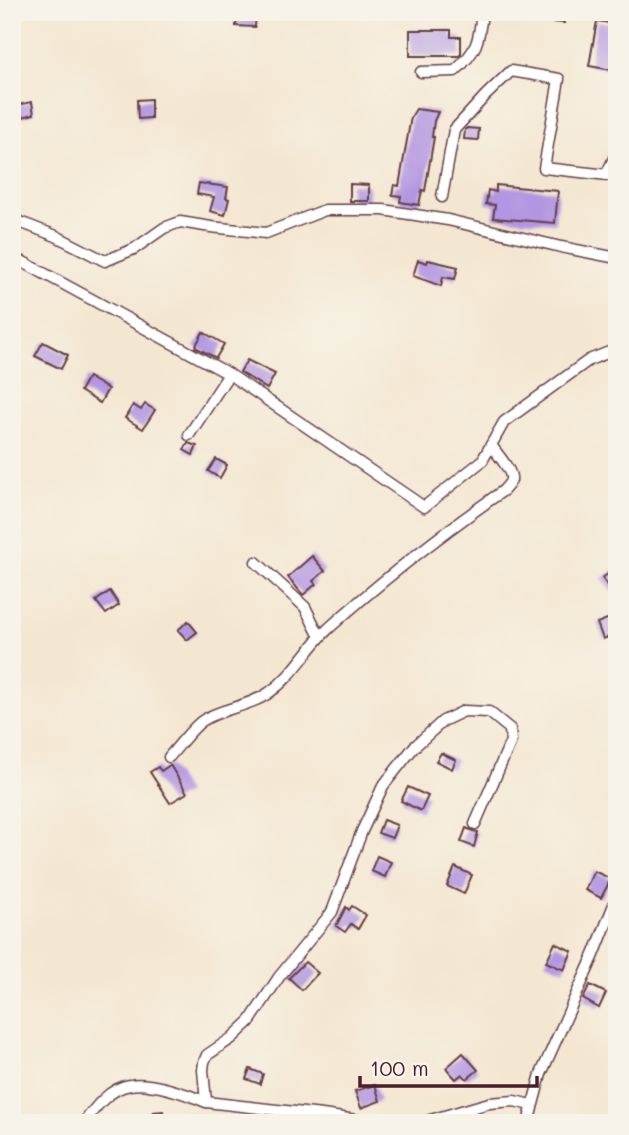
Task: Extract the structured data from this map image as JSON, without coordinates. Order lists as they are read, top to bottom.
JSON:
{
  "scale_bar": "100 m"
}
